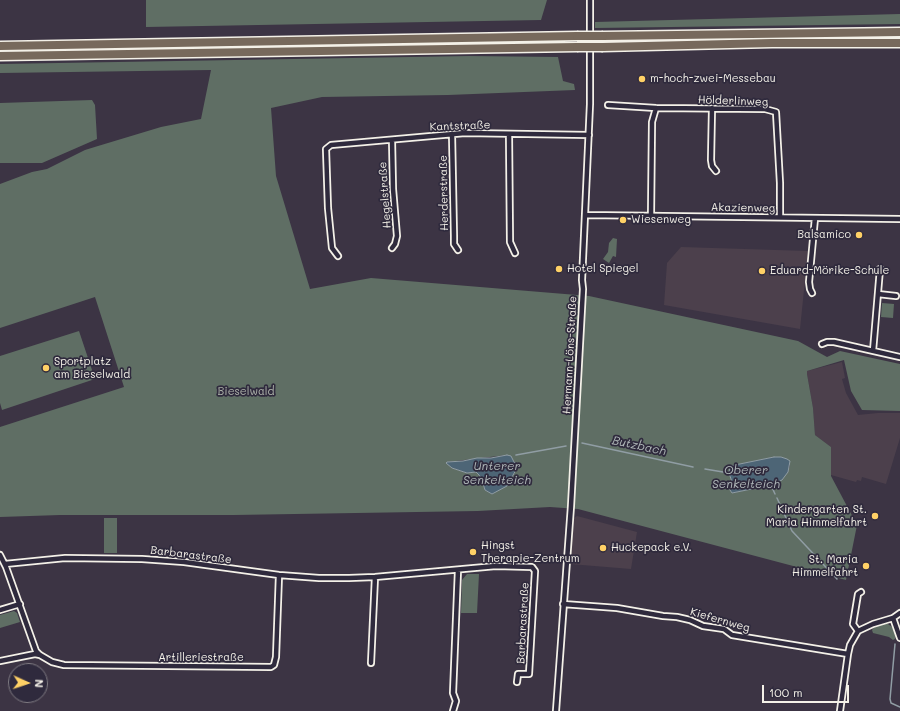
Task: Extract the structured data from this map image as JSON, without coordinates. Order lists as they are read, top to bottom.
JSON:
{
  "streets": {
    "street": [
      "Hölderlinweg",
      "Kantstraße",
      "Herderstraße",
      "Hegelstraße",
      "Akazienweg",
      "Hermann-Löns-Straße",
      "Barbarastraße",
      "Kiefernweg",
      "Artilleriestraße"
    ]
  },
  "crossings": [
    ["Hölderlinweg", "Akazienweg"],
    ["Kantstraße", "Herderstraße"],
    ["Kantstraße", "Hegelstraße"],
    ["Kantstraße", "Hermann-Löns-Straße"],
    ["Akazienweg", "Hermann-Löns-Straße"],
    ["Hermann-Löns-Straße", "Kiefernweg"],
    ["Barbarastraße", "Artilleriestraße"]
  ],
  "water": ["Butzbach", "Unterer Senkelteich", "Oberer Senkelteich"],
  "parks": ["Bieselwald"],
  "places": [
    "m-hoch-zwei-Messebau",
    "Wiesenweg",
    "Balsamico",
    "Hotel Spiegel",
    "Eduard-Mörike-Schule",
    "Sportplatz am Bieselwald",
    "Kindergarten St. Maria Himmelfahrt",
    "Huckepack e.V.",
    "Hingst Therapie-Zentrum",
    "St. Maria Himmelfahrt"
  ],
  "scale_bar": "100 m",
  "north": "right"
}
